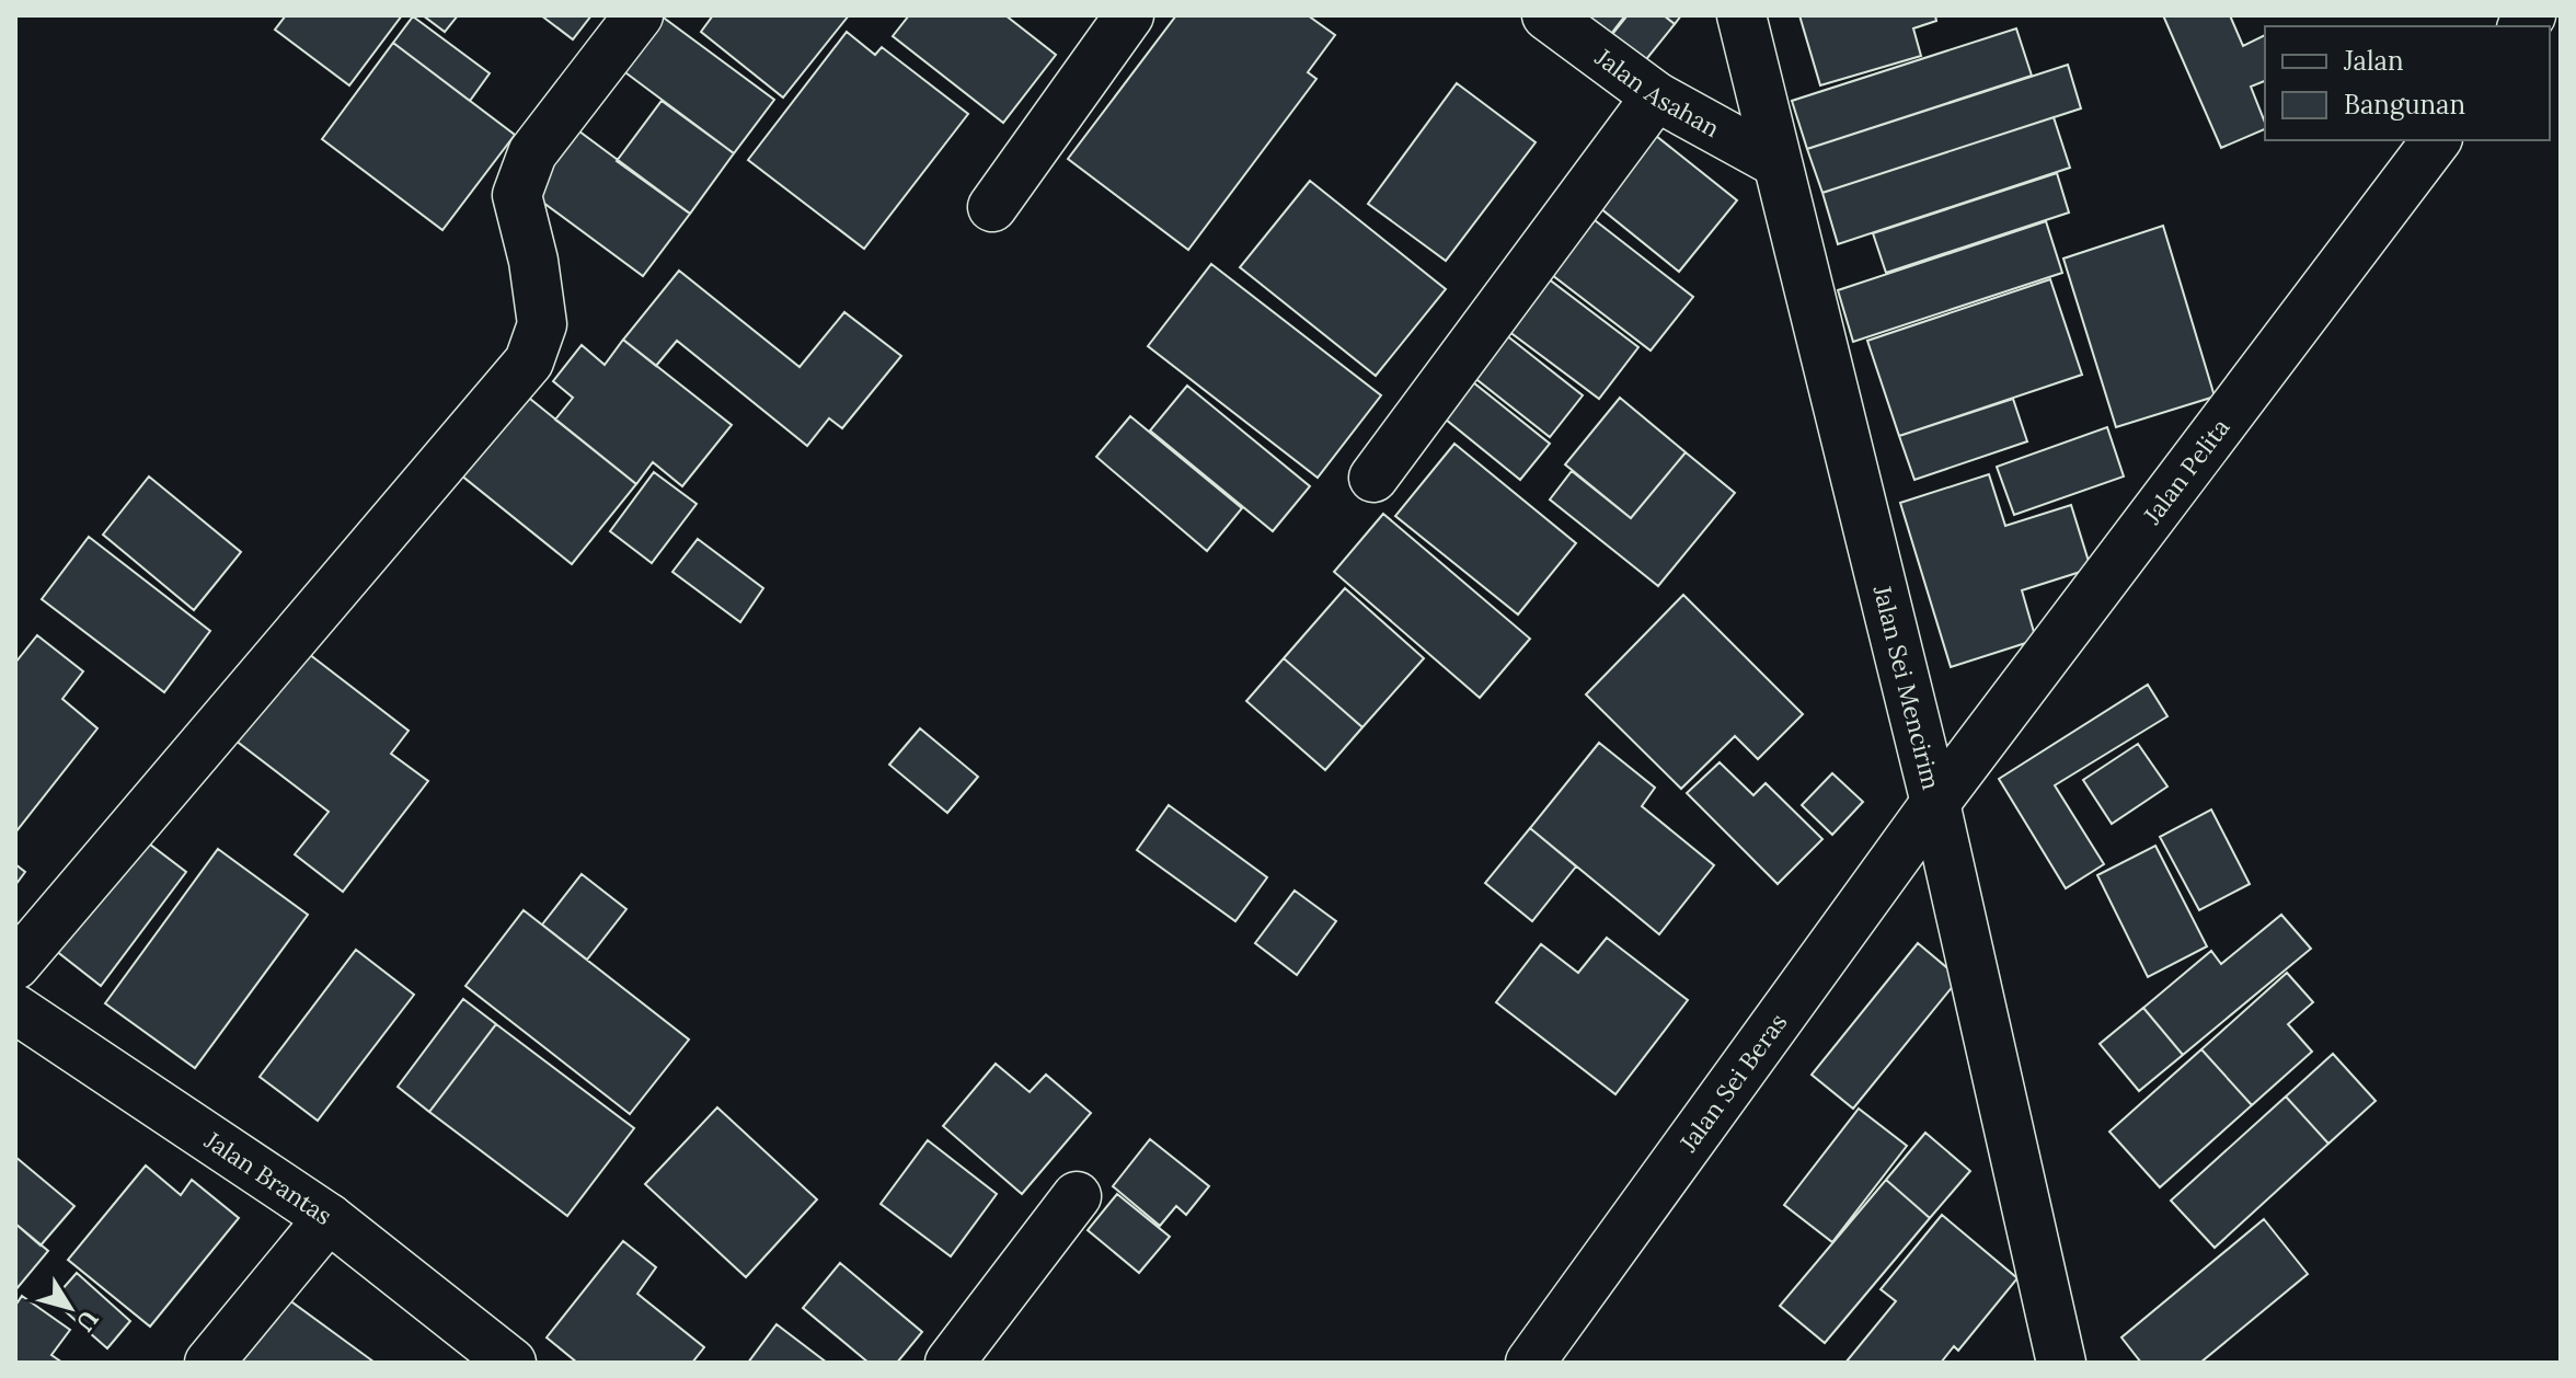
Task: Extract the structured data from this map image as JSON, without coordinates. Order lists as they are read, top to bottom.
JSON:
{
  "streets": {
    "street": [
      "Jalan Asahan",
      "Jalan Pelita",
      "Jalan Sei Mencirim",
      "Jalan Sei Beras",
      "Jalan Brantas"
    ]
  },
  "crossings": [
    ["Jalan Asahan", "Jalan Sei Mencirim"],
    ["Jalan Pelita", "Jalan Sei Mencirim"],
    ["Jalan Pelita", "Jalan Sei Beras"],
    ["Jalan Sei Mencirim", "Jalan Sei Beras"]
  ],
  "legend": ["Jalan", "Bangunan"],
  "north": "bottom right"
}
